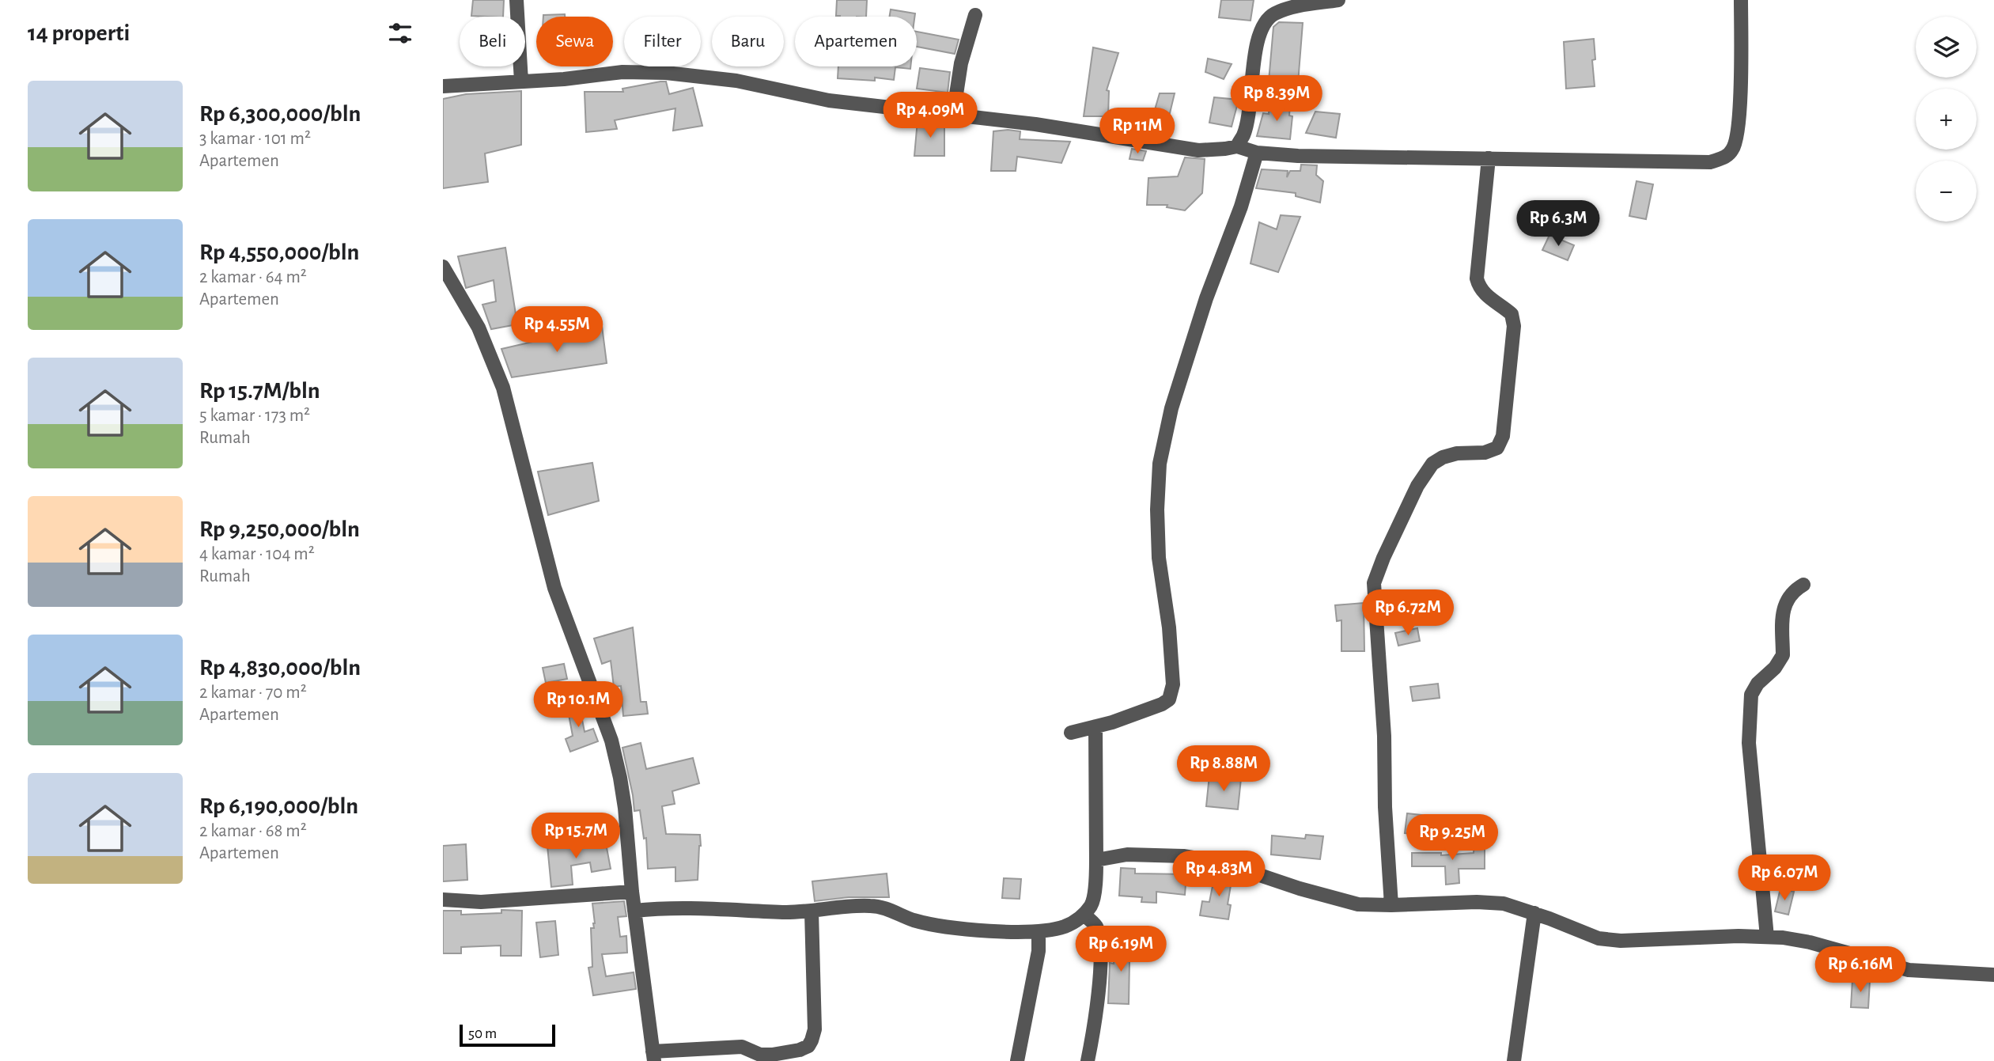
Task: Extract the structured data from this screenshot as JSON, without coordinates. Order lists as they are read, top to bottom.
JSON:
{
  "scale_bar": "50 m",
  "page": {
    "heading": "14 properti",
    "map_buttons": ["+", "−"],
    "chip": [
      "Beli",
      "Sewa",
      "Filter",
      "Baru",
      "Apartemen"
    ],
    "list": [
      {
        "name": "Rp 6,300,000/bln",
        "note": "3 kamar · 101 m² · Apartemen"
      },
      {
        "name": "Rp 4,550,000/bln",
        "note": "2 kamar · 64 m² · Apartemen"
      },
      {
        "name": "Rp 15.7M/bln",
        "note": "5 kamar · 173 m² · Rumah"
      },
      {
        "name": "Rp 9,250,000/bln",
        "note": "4 kamar · 104 m² · Rumah"
      },
      {
        "name": "Rp 4,830,000/bln",
        "note": "2 kamar · 70 m² · Apartemen"
      },
      {
        "name": "Rp 6,190,000/bln",
        "note": "2 kamar · 68 m² · Apartemen"
      }
    ],
    "price": [
      "Rp 8.39M",
      "Rp 4.09M",
      "Rp 11M",
      "Rp 6.3M",
      "Rp 4.55M",
      "Rp 6.72M",
      "Rp 10.1M",
      "Rp 8.88M",
      "Rp 15.7M",
      "Rp 9.25M",
      "Rp 4.83M",
      "Rp 6.07M",
      "Rp 6.19M",
      "Rp 6.16M"
    ],
    "scale": "50 m"
  }
}
